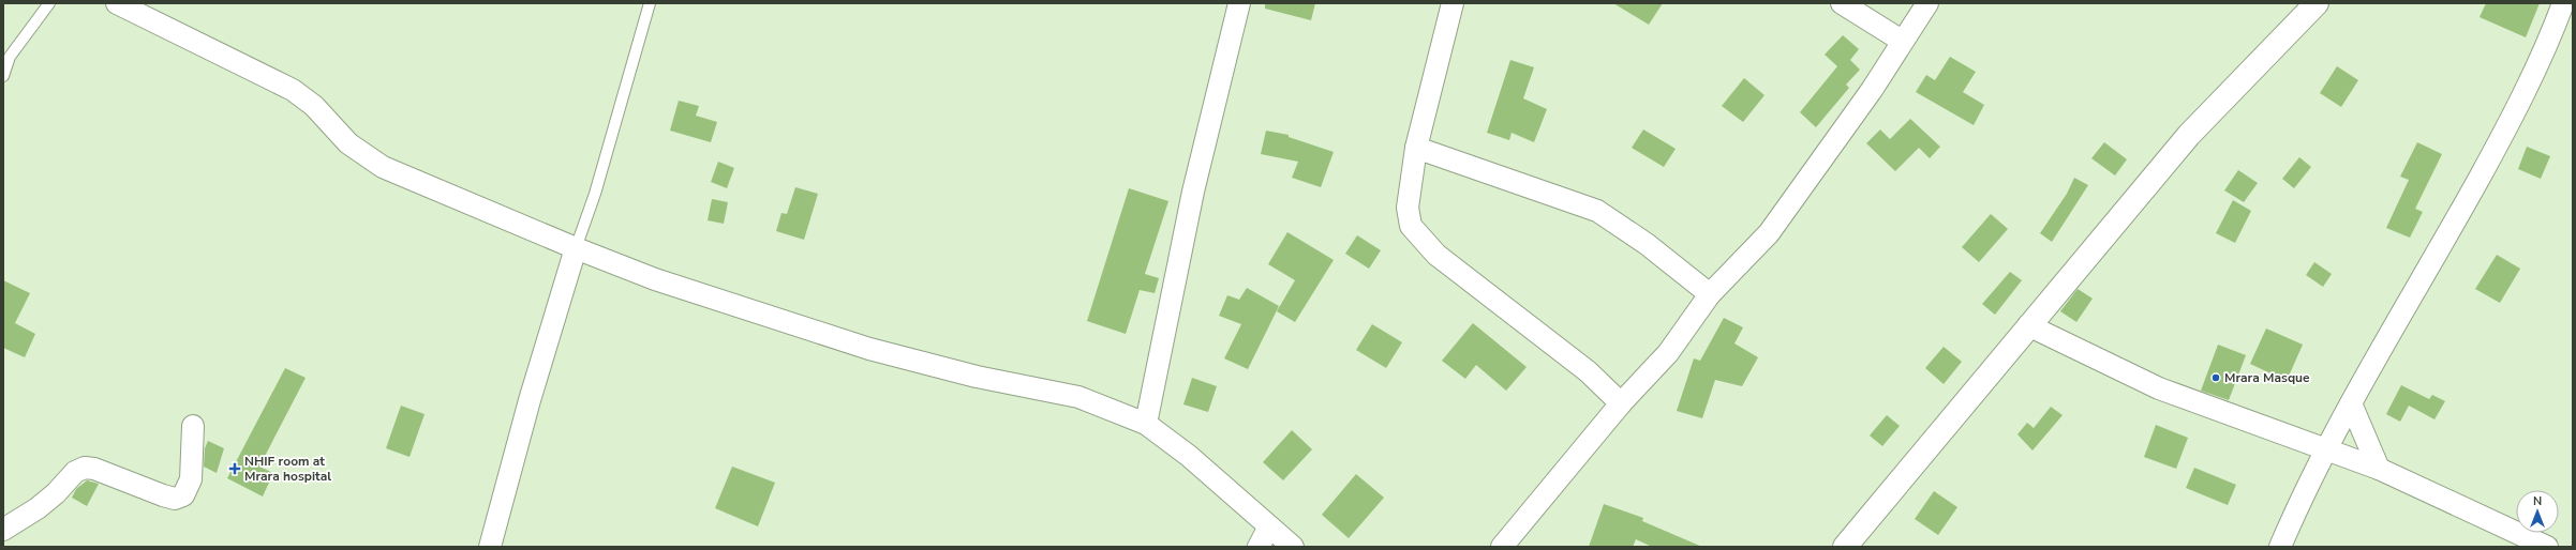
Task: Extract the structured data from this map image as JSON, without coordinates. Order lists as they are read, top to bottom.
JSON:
{
  "places": {
    "other": ["Mrara Masque"],
    "health": ["NHIF room at Mrara hospital"]
  },
  "north": "top"
}
